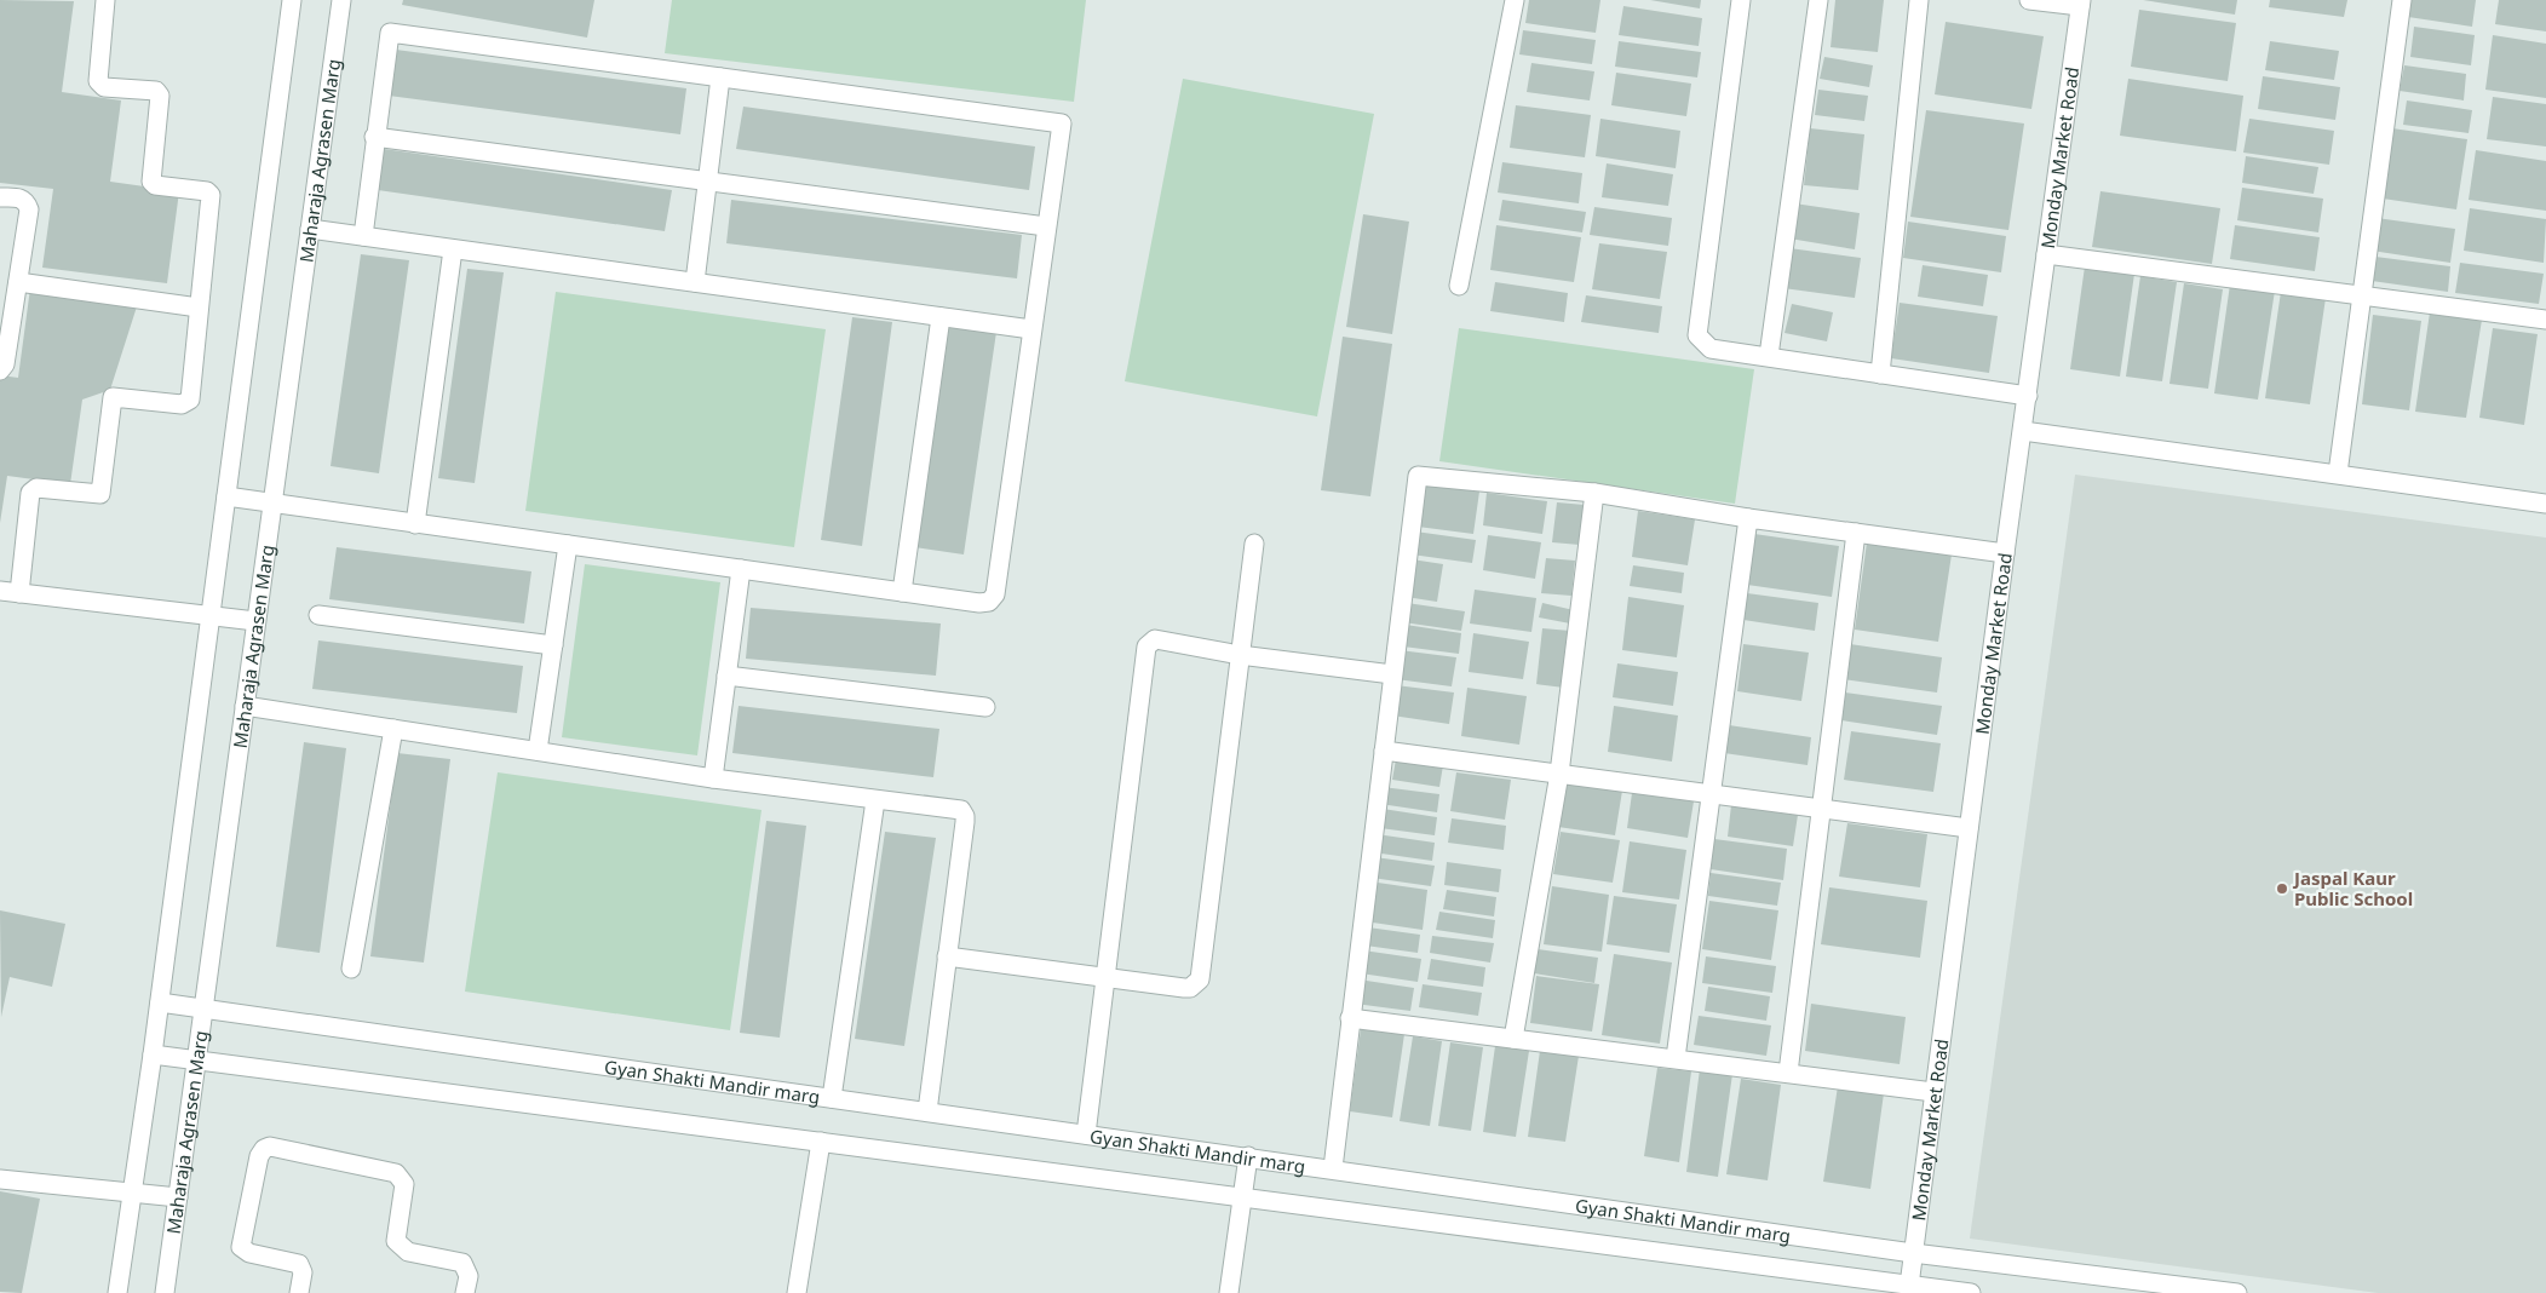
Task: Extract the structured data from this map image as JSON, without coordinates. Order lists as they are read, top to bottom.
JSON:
{
  "streets": {
    "street": ["Monday Market Road", "Maharaja Agrasen Marg", "Gyan Shakti Mandir marg"]
  },
  "crossings": [
    ["Monday Market Road", "Gyan Shakti Mandir marg"],
    ["Maharaja Agrasen Marg", "Gyan Shakti Mandir marg"]
  ],
  "places": ["Jaspal Kaur Public School"]
}
